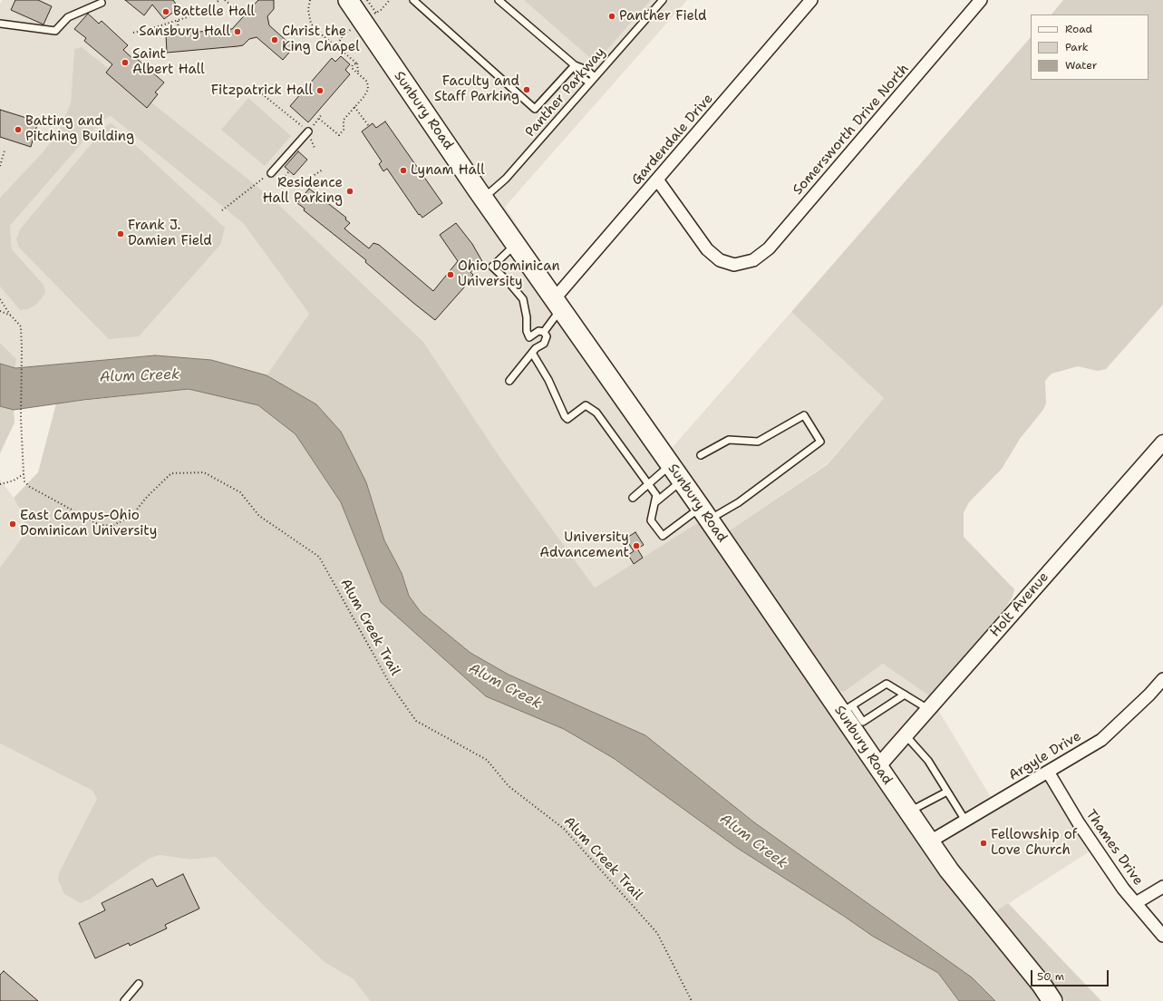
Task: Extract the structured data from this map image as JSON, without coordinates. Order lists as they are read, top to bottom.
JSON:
{
  "streets": {
    "main road": ["Sunbury Road"],
    "street": [
      "Somersworth Drive North",
      "Gardendale Drive",
      "Holt Avenue",
      "Argyle Drive",
      "Thames Drive"
    ],
    "lane": ["Panther Parkway"],
    "path": ["Alum Creek Trail"]
  },
  "crossings": [
    ["Panther Parkway", "Sunbury Road"],
    ["Sunbury Road", "Gardendale Drive"],
    ["Sunbury Road", "Holt Avenue"],
    ["Sunbury Road", "Argyle Drive"],
    ["Somersworth Drive North", "Gardendale Drive"],
    ["Argyle Drive", "Thames Drive"]
  ],
  "water": ["Alum Creek"],
  "places": [
    "Battelle Hall",
    "Panther Field",
    "Sansbury Hall",
    "Christ the King Chapel",
    "Saint Albert Hall",
    "Faculty and Staff Parking",
    "Fitzpatrick Hall",
    "Batting and Pitching Building",
    "Lynam Hall",
    "Residence Hall Parking",
    "Frank J. Damien Field",
    "Ohio Dominican University",
    "East Campus-Ohio Dominican University",
    "University Advancement",
    "Fellowship of Love Church"
  ],
  "legend": ["Road", "Park", "Water"],
  "scale_bar": "50 m"
}
